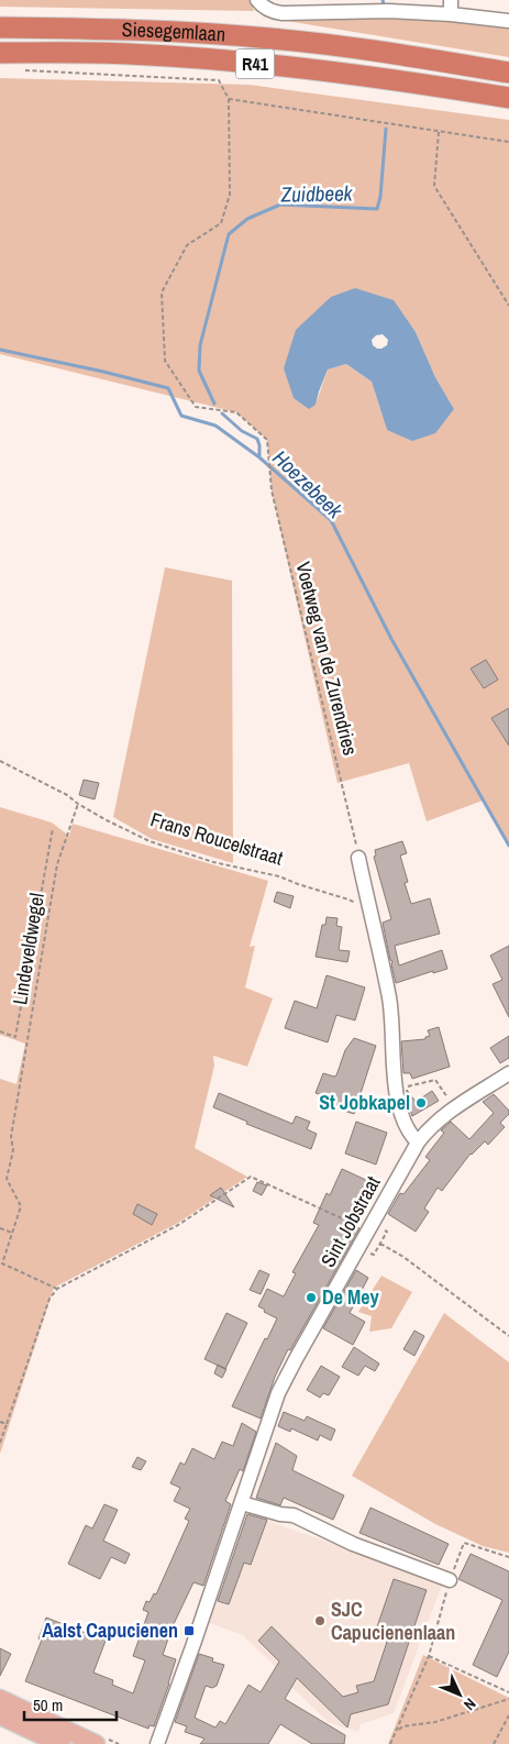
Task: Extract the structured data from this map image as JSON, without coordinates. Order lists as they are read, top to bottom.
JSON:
{
  "streets": {
    "highway": ["Siesegemlaan", "R41"],
    "street": ["Sint Jobstraat"],
    "path": ["Voetweg van de Zurendries", "Frans Roucelstraat", "Lindeveldwegel"]
  },
  "crossings": [
    ["Frans Roucelstraat", "Lindeveldwegel"]
  ],
  "water": ["Zuidbeek", "Hoezebeek"],
  "places": {
    "other": ["St Jobkapel", "De Mey", "SJC Capucienenlaan"],
    "transit": ["Aalst Capucienen"]
  },
  "scale_bar": "50 m",
  "north": "bottom right"
}
